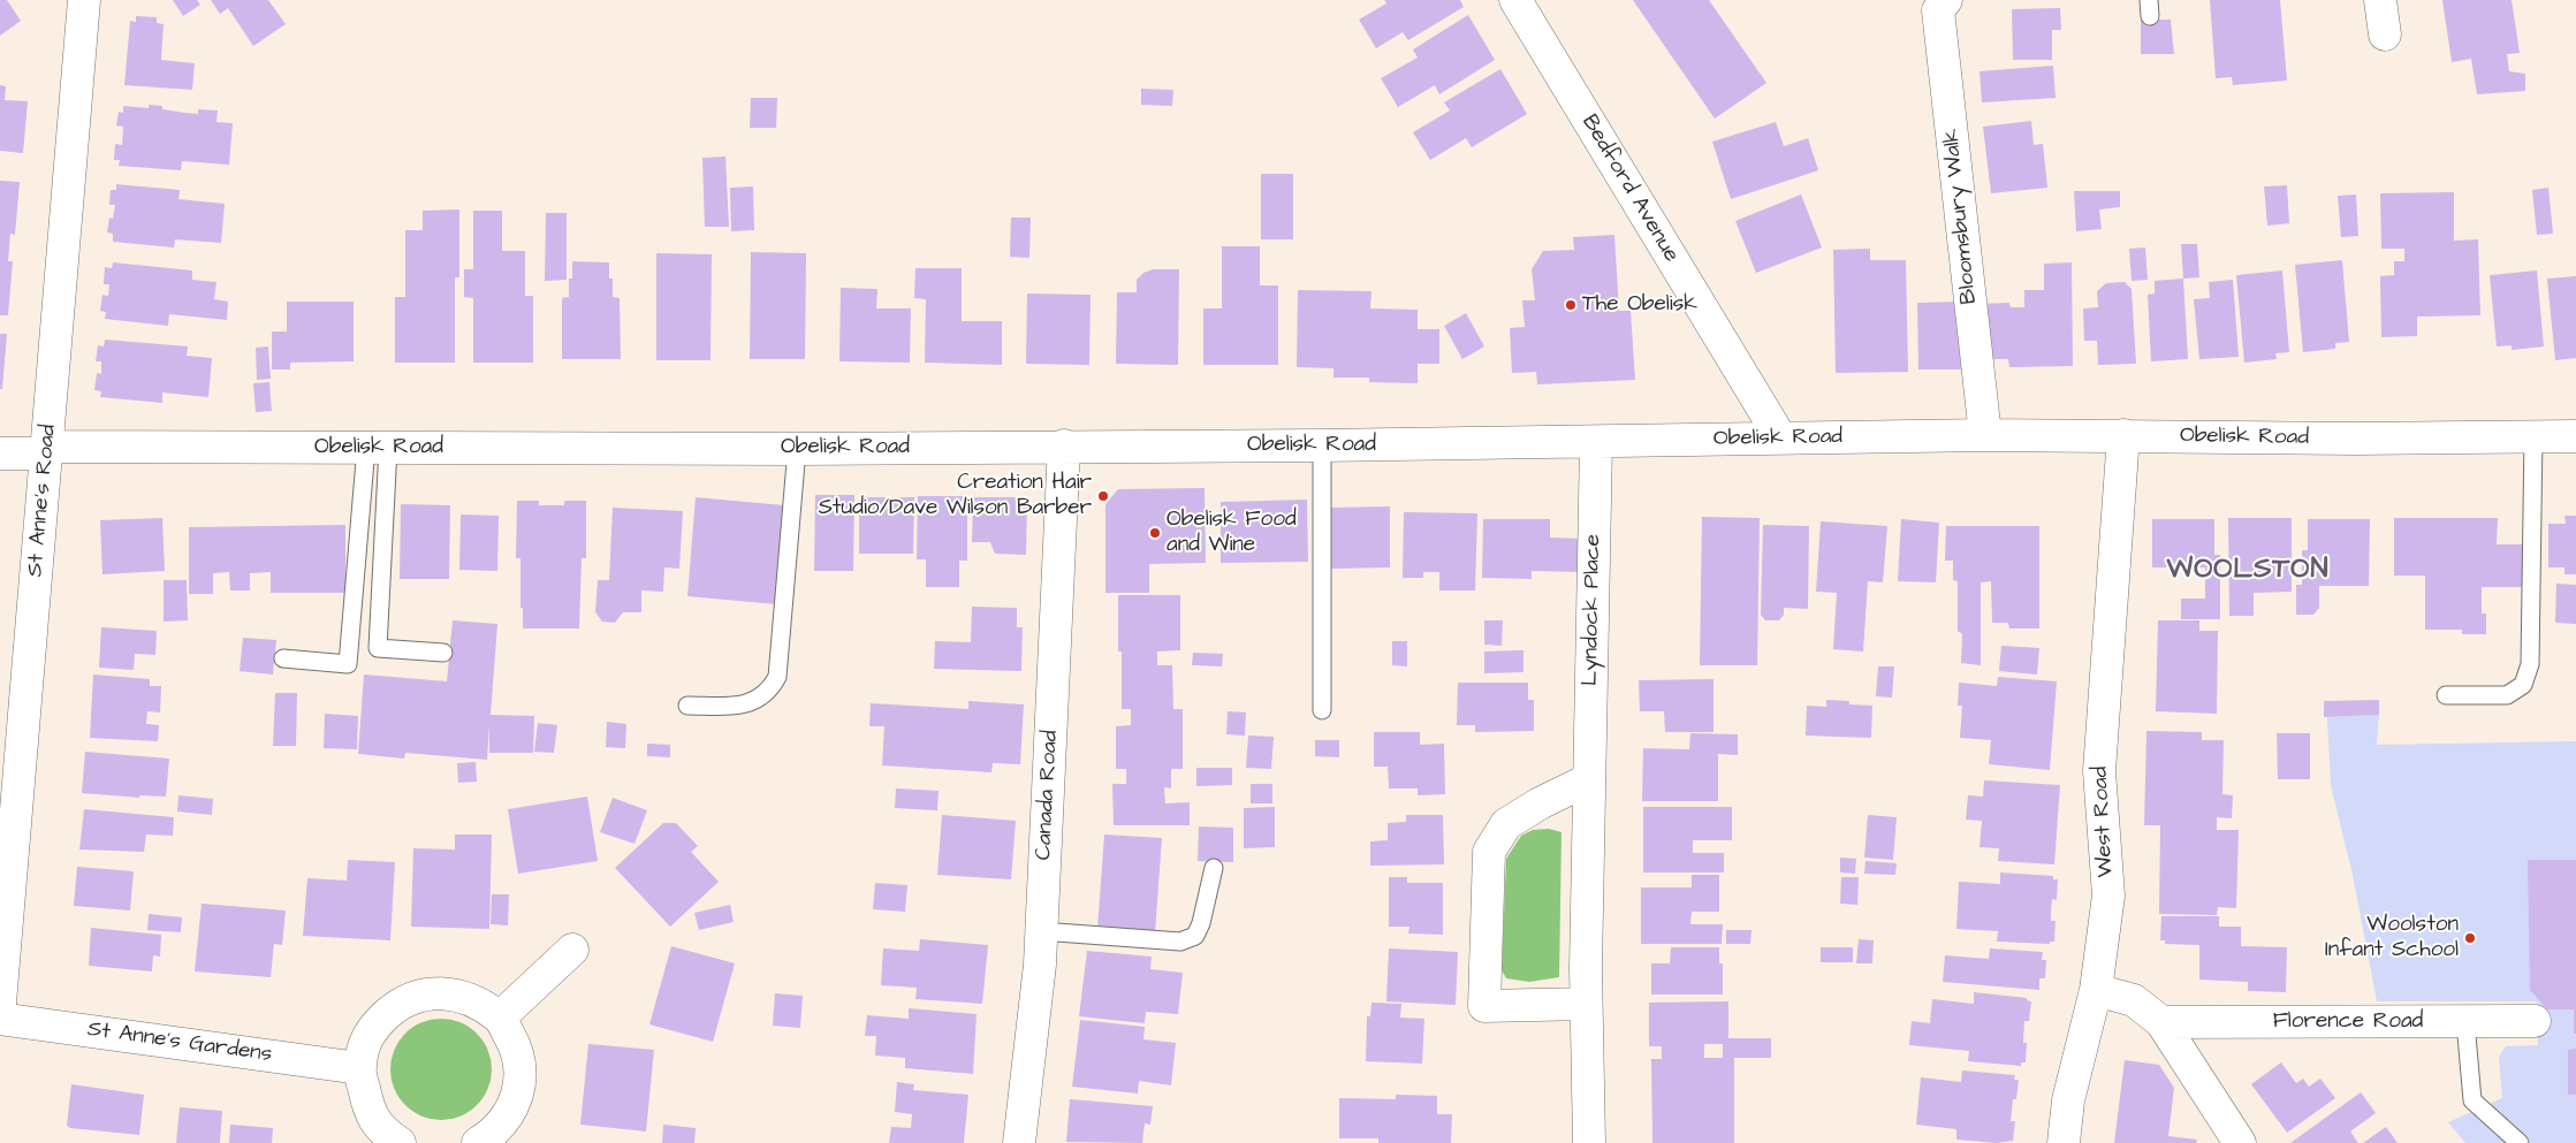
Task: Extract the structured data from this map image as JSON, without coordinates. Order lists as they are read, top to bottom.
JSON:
{
  "streets": {
    "street": [
      "Bedford Avenue",
      "Bloomsbury Walk",
      "Obelisk Road",
      "St Anne's Road",
      "Lyndock Place",
      "Canada Road",
      "West Road",
      "Florence Road",
      "St Anne's Gardens"
    ]
  },
  "crossings": [
    ["Bedford Avenue", "Obelisk Road"],
    ["Bloomsbury Walk", "Obelisk Road"],
    ["Obelisk Road", "St Anne's Road"],
    ["Obelisk Road", "Lyndock Place"],
    ["Obelisk Road", "Canada Road"],
    ["Obelisk Road", "West Road"]
  ],
  "districts": ["WOOLSTON"],
  "places": [
    "The Obelisk",
    "Creation Hair Studio/Dave Wilson Barber",
    "Obelisk Food and Wine",
    "Woolston Infant School"
  ]
}
